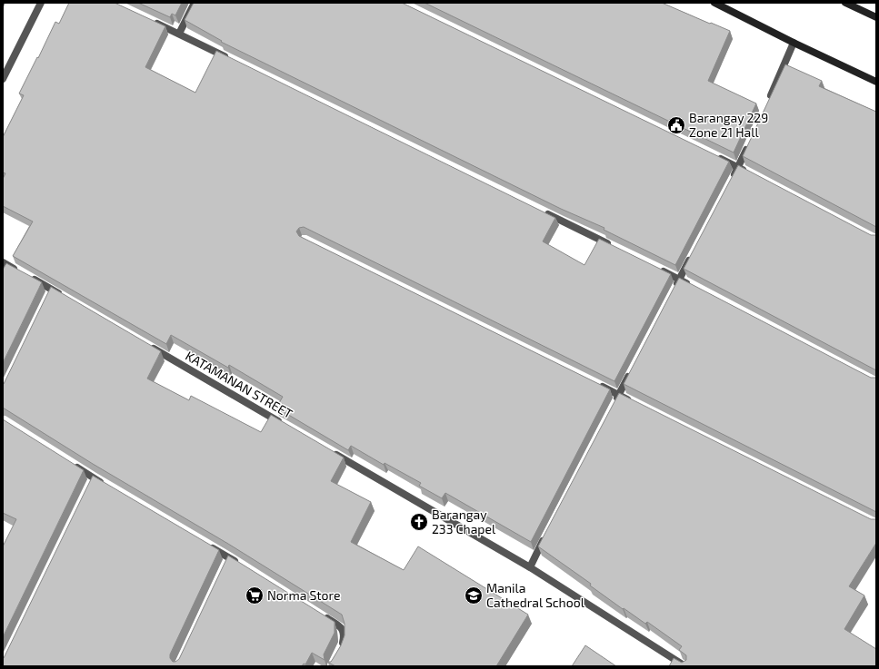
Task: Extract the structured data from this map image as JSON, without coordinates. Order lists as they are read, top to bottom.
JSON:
{
  "streets": {
    "street": ["KATAMANAN STREET"]
  },
  "places": {
    "public building": ["Barangay 229 Zone 21 Hall"],
    "church": ["Barangay 233 Chapel"],
    "supermarket": ["Norma Store"],
    "school or university": ["Manila Cathedral School"]
  }
}
